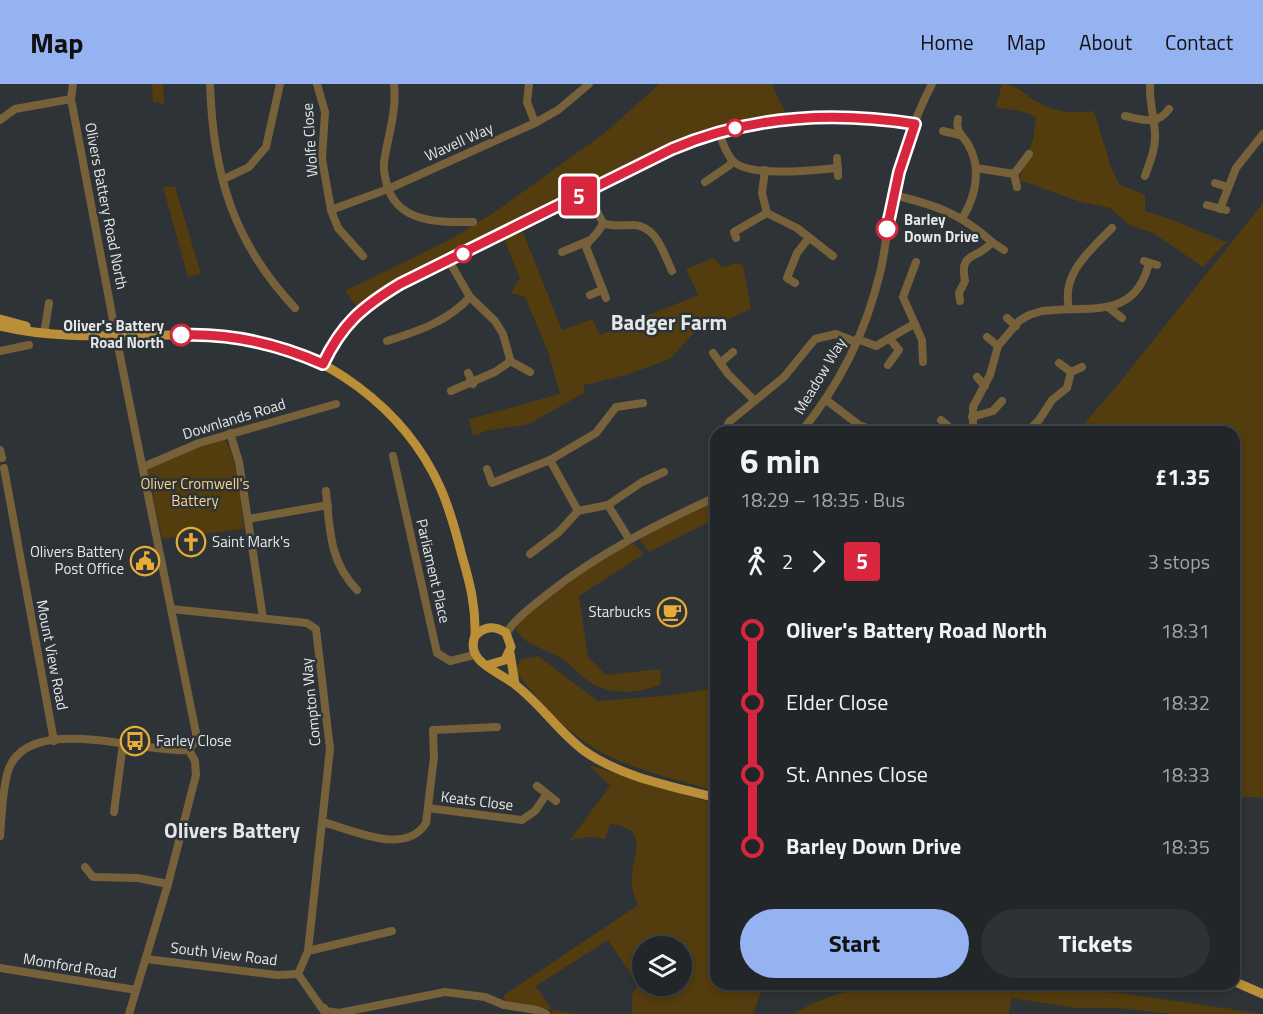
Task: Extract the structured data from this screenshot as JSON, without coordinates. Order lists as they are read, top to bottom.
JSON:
{
  "streets": {
    "street": [
      "Wolfe Close",
      "Wavell Way",
      "Olivers Battery Road North",
      "Meadow Way",
      "Downlands Road",
      "Parliament Place",
      "Mount View Road",
      "Compton Way",
      "Keats Close",
      "South View Road",
      "Momford Road"
    ]
  },
  "crossings": [
    ["Wolfe Close", "Wavell Way"],
    ["Compton Way", "South View Road"]
  ],
  "districts": ["Badger Farm", "Olivers Battery"],
  "parks": ["Oliver Cromwell's Battery"],
  "places": {
    "other": ["Barley Down Drive", "Oliver's Battery Road North"],
    "church": ["Saint Mark's"],
    "public building": ["Olivers Battery Post Office"],
    "cafe": ["Starbucks"],
    "bus stop": ["Farley Close"]
  },
  "lines": ["bus line 5"],
  "page": {
    "header": "Map",
    "nav": [
      "Home",
      "Map",
      "About",
      "Contact"
    ],
    "on_map": "5",
    "heading": ["6 min", "18:29 – 18:35 · Bus", "£1.35"],
    "legs": ["2", "5", "3 stops"],
    "list": [
      {
        "name": "Oliver's Battery Road North",
        "value": "18:31"
      },
      {
        "name": "Elder Close",
        "value": "18:32"
      },
      {
        "name": "St. Annes Close",
        "value": "18:33"
      },
      {
        "name": "Barley Down Drive",
        "value": "18:35"
      }
    ],
    "buttons": ["Start", "Tickets"]
  }
}
